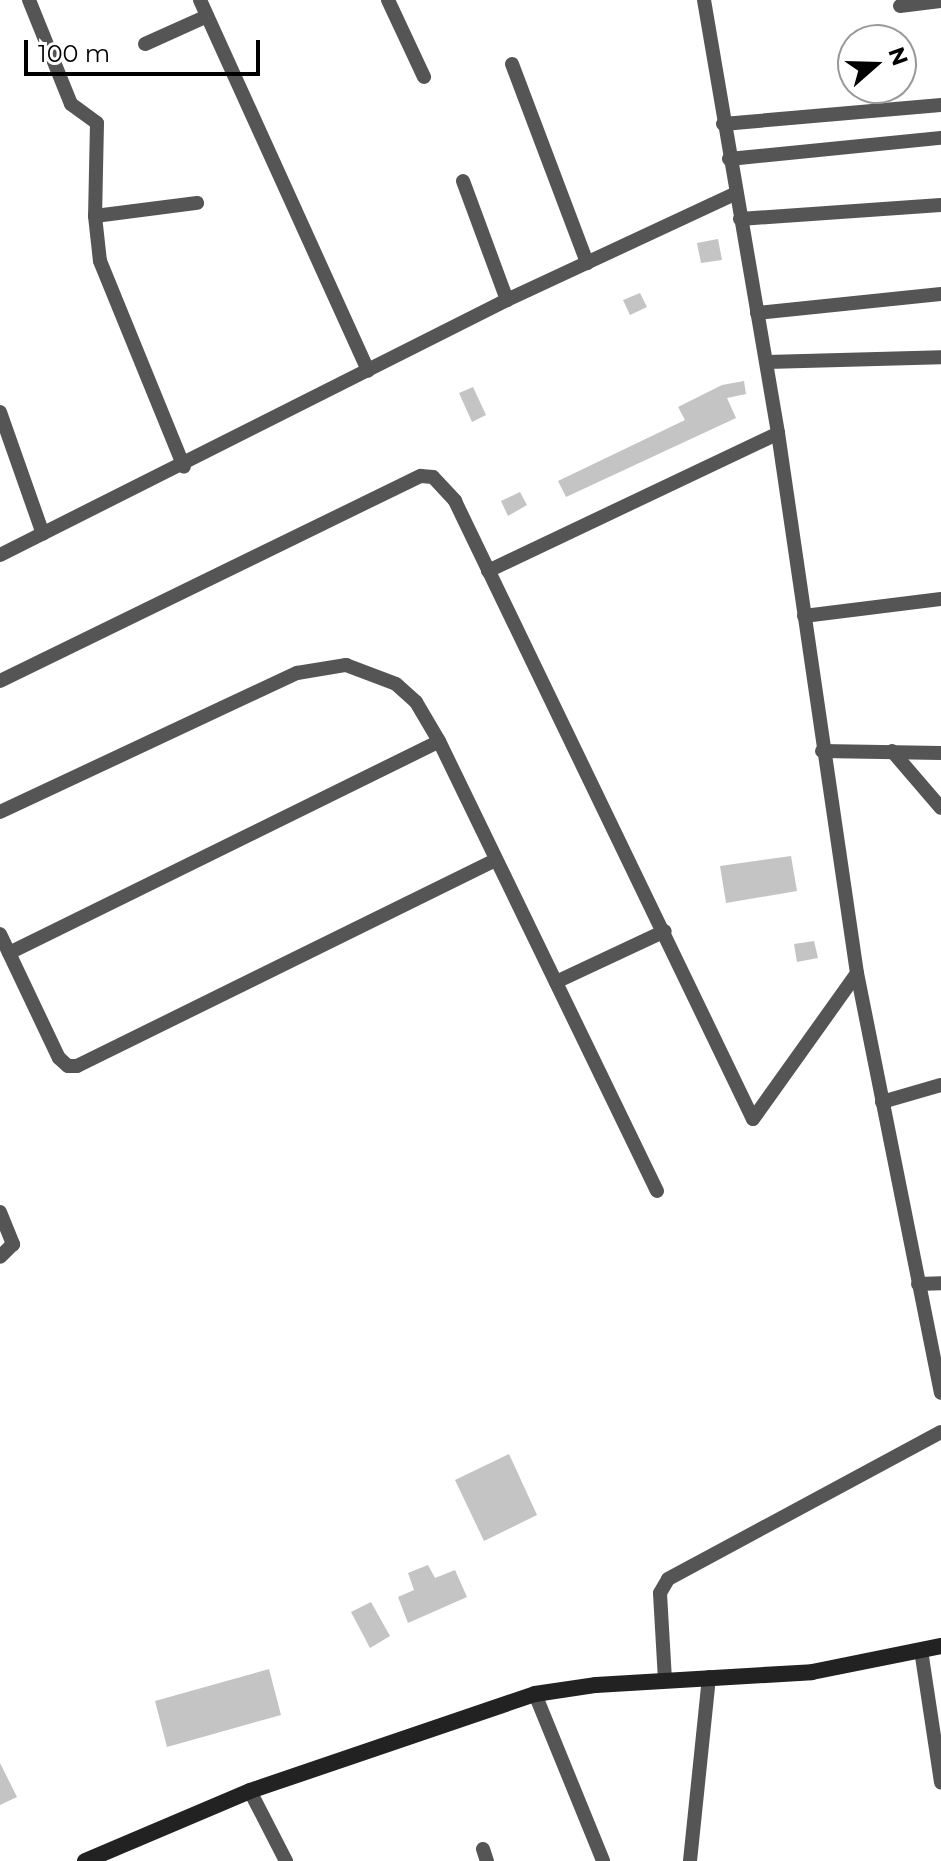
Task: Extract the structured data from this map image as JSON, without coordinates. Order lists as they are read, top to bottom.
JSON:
{
  "scale_bar": "100 m",
  "north": "right"
}
